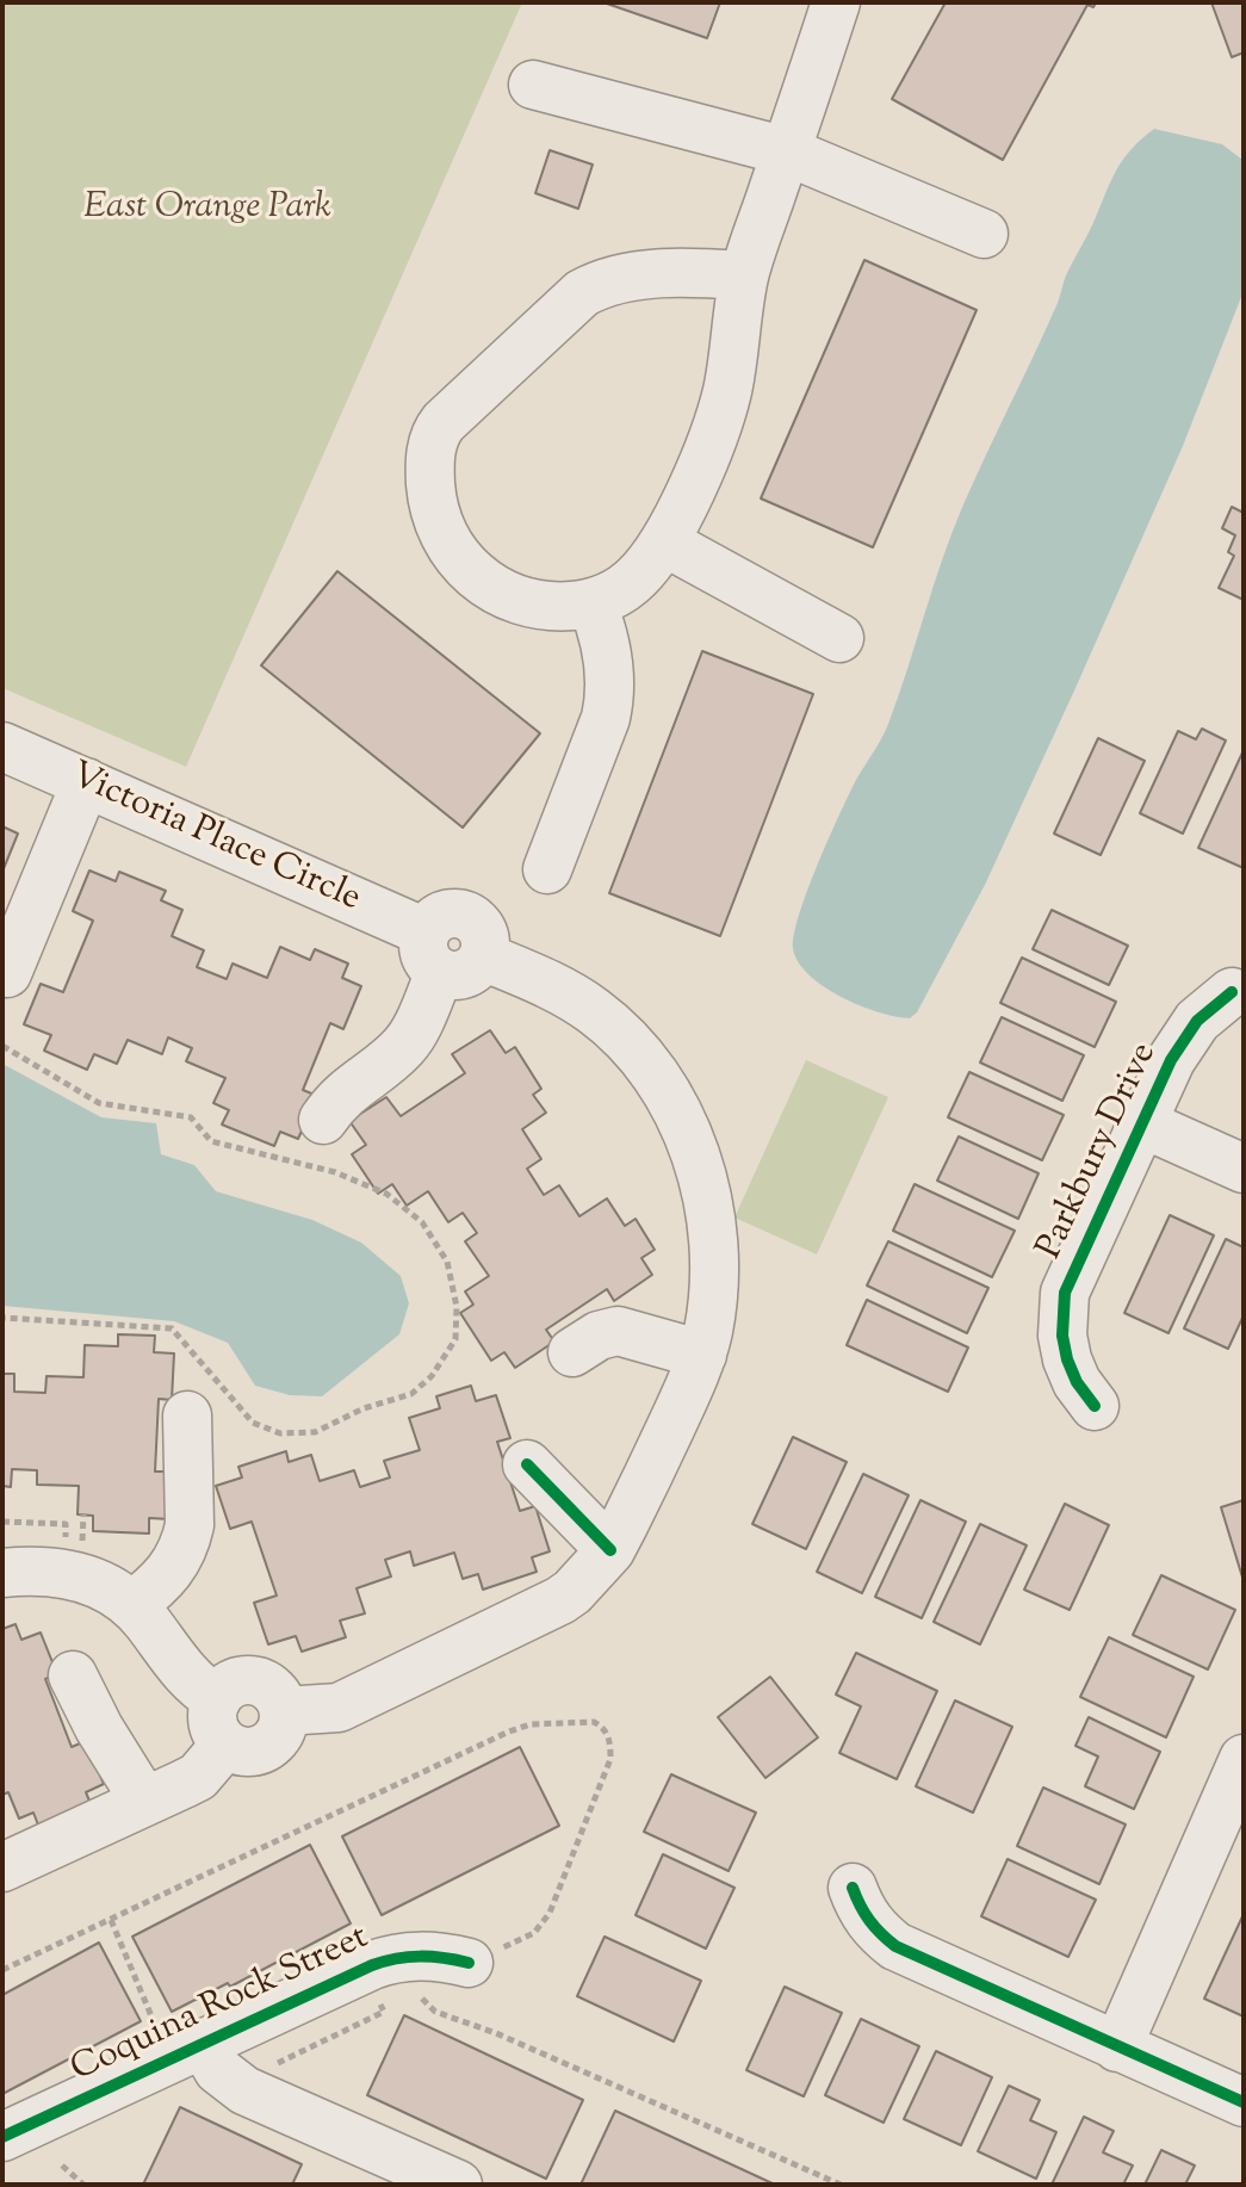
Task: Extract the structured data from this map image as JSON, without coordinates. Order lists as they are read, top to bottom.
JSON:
{
  "streets": {
    "street": ["Victoria Place Circle", "Parkbury Drive", "Coquina Rock Street"]
  },
  "parks": ["East Orange Park"]
}
